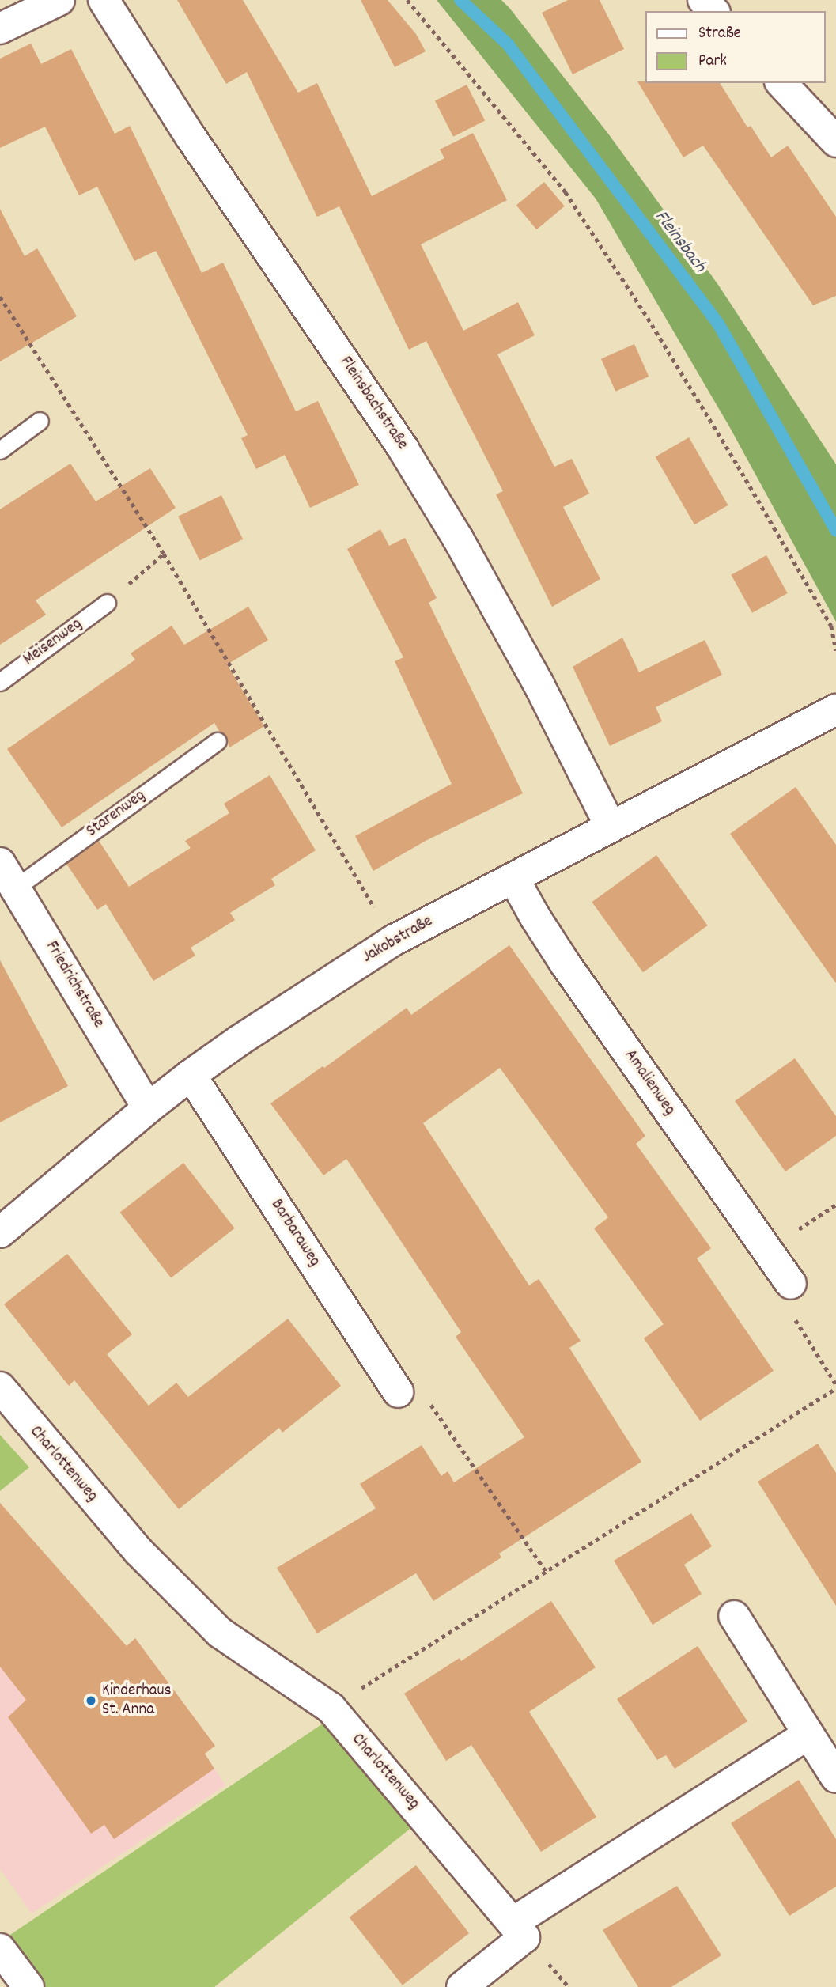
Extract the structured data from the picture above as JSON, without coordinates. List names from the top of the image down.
{
  "streets": {
    "street": [
      "Fleinsbachstraße",
      "Jakobstraße",
      "Friedrichstraße",
      "Amalienweg",
      "Barbaraweg",
      "Charlottenweg"
    ],
    "lane": ["Meisenweg", "Starenweg"]
  },
  "crossings": [
    ["Fleinsbachstraße", "Jakobstraße"],
    ["Starenweg", "Friedrichstraße"],
    ["Jakobstraße", "Friedrichstraße"],
    ["Jakobstraße", "Amalienweg"],
    ["Jakobstraße", "Barbaraweg"]
  ],
  "water": ["Fleinsbach"],
  "places": ["Kinderhaus St. Anna"],
  "legend": ["Straße", "Park"]
}
